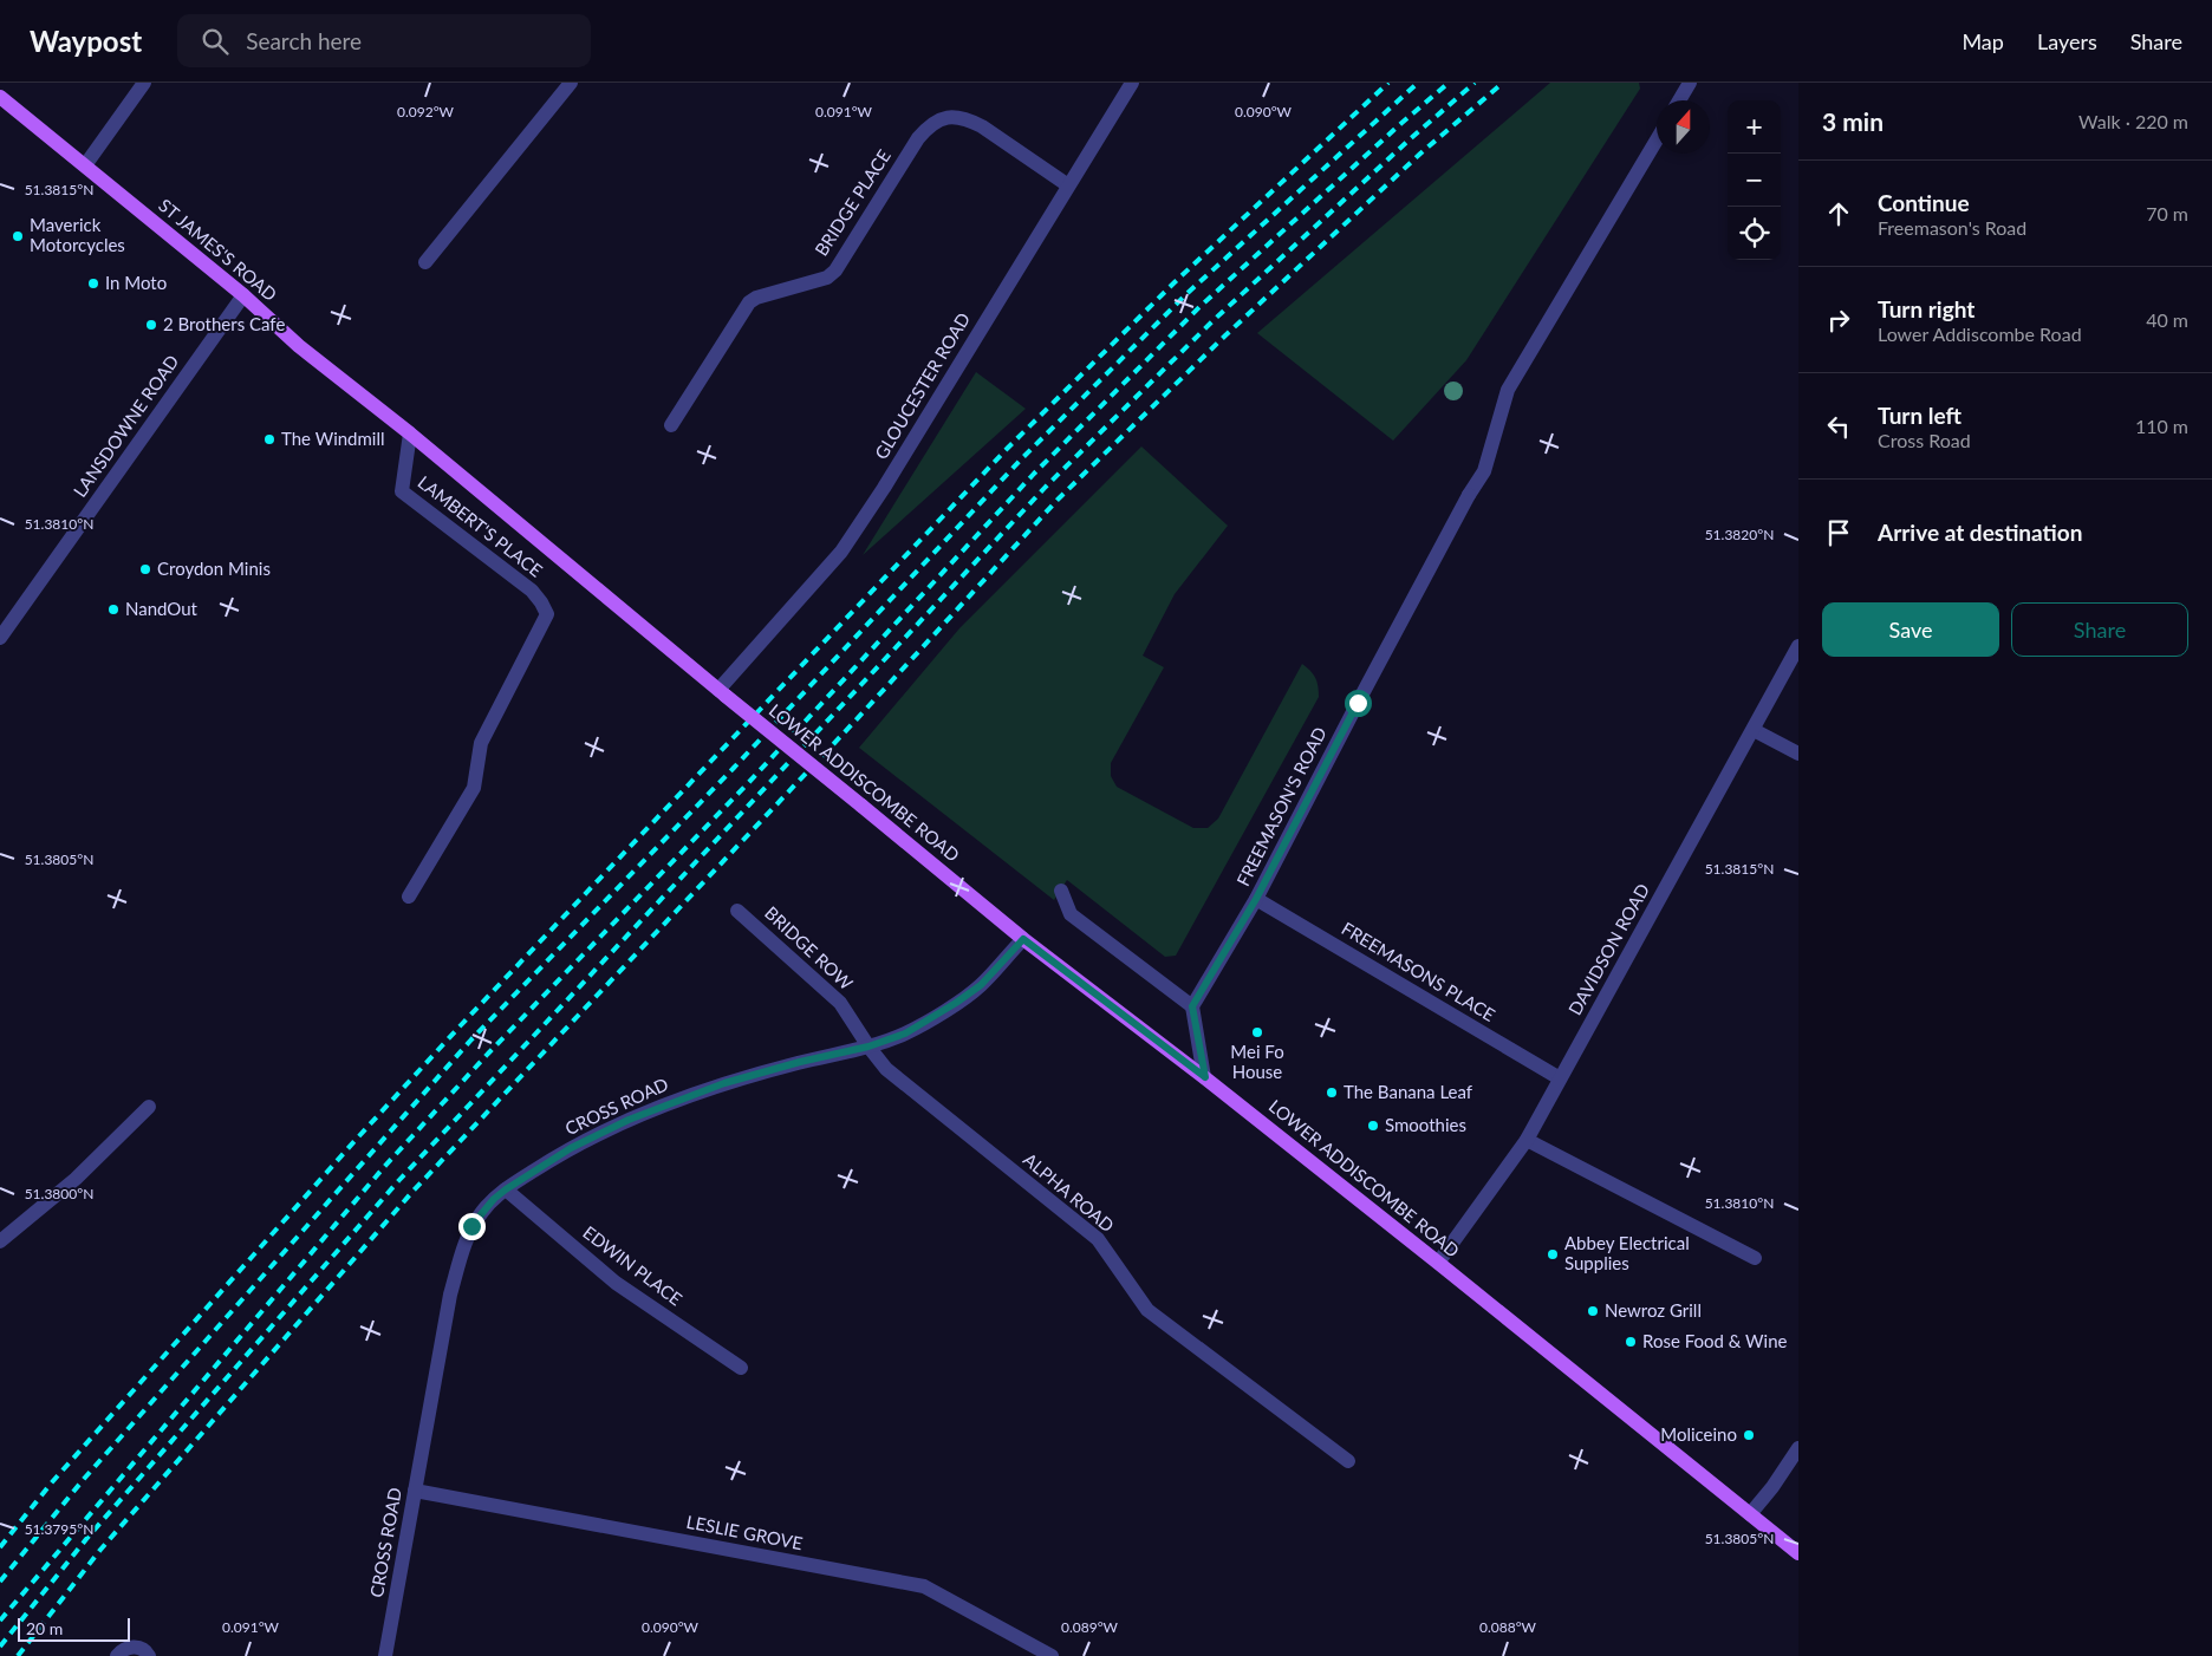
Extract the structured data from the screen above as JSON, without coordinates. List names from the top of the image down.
{
  "streets": {
    "main road": ["ST JAMES'S ROAD", "LOWER ADDISCOMBE ROAD"],
    "street": [
      "BRIDGE PLACE",
      "GLOUCESTER ROAD",
      "LANSDOWNE ROAD",
      "LAMBERT'S PLACE",
      "FREEMASON'S ROAD",
      "BRIDGE ROW",
      "DAVIDSON ROAD",
      "FREEMASONS PLACE",
      "CROSS ROAD",
      "ALPHA ROAD",
      "EDWIN PLACE",
      "LESLIE GROVE"
    ]
  },
  "crossings": [
    ["BRIDGE PLACE", "GLOUCESTER ROAD"],
    ["ST JAMES'S ROAD", "LANSDOWNE ROAD"],
    ["ST JAMES'S ROAD", "LAMBERT'S PLACE"],
    ["ST JAMES'S ROAD", "LOWER ADDISCOMBE ROAD"],
    ["GLOUCESTER ROAD", "LOWER ADDISCOMBE ROAD"],
    ["LAMBERT'S PLACE", "LOWER ADDISCOMBE ROAD"],
    ["LOWER ADDISCOMBE ROAD", "DAVIDSON ROAD"],
    ["LOWER ADDISCOMBE ROAD", "CROSS ROAD"],
    ["FREEMASON'S ROAD", "FREEMASONS PLACE"],
    ["BRIDGE ROW", "CROSS ROAD"],
    ["BRIDGE ROW", "ALPHA ROAD"],
    ["DAVIDSON ROAD", "FREEMASONS PLACE"],
    ["CROSS ROAD", "ALPHA ROAD"],
    ["CROSS ROAD", "EDWIN PLACE"],
    ["CROSS ROAD", "LESLIE GROVE"]
  ],
  "places": [
    "Maverick Motorcycles",
    "In Moto",
    "2 Brothers Cafe",
    "The Windmill",
    "Croydon Minis",
    "NandOut",
    "Mei Fo House",
    "The Banana Leaf",
    "Smoothies",
    "Abbey Electrical Supplies",
    "Newroz Grill",
    "Rose Food & Wine",
    "Moliceino"
  ],
  "scale_bar": "20 m",
  "north": "top",
  "page": {
    "header": "Waypost",
    "search": "Search here",
    "nav": ["Map", "Layers", "Share"],
    "heading": ["3 min", "Walk · 220 m"],
    "map_buttons": ["+", "−"],
    "list": [
      ["Continue", "Freemason's Road", "70 m"],
      ["Turn right", "Lower Addiscombe Road", "40 m"],
      ["Turn left", "Cross Road", "110 m"],
      "Arrive at destination"
    ],
    "buttons": ["Save", "Share"],
    "scale": "20 m"
  },
  "coordinates": [
    "0.092°W",
    "0.091°W",
    "0.090°W",
    "51.3815°N",
    "51.3810°N",
    "51.3820°N",
    "51.3805°N",
    "51.3800°N",
    "51.3795°N",
    "0.089°W",
    "0.088°W"
  ]
}
